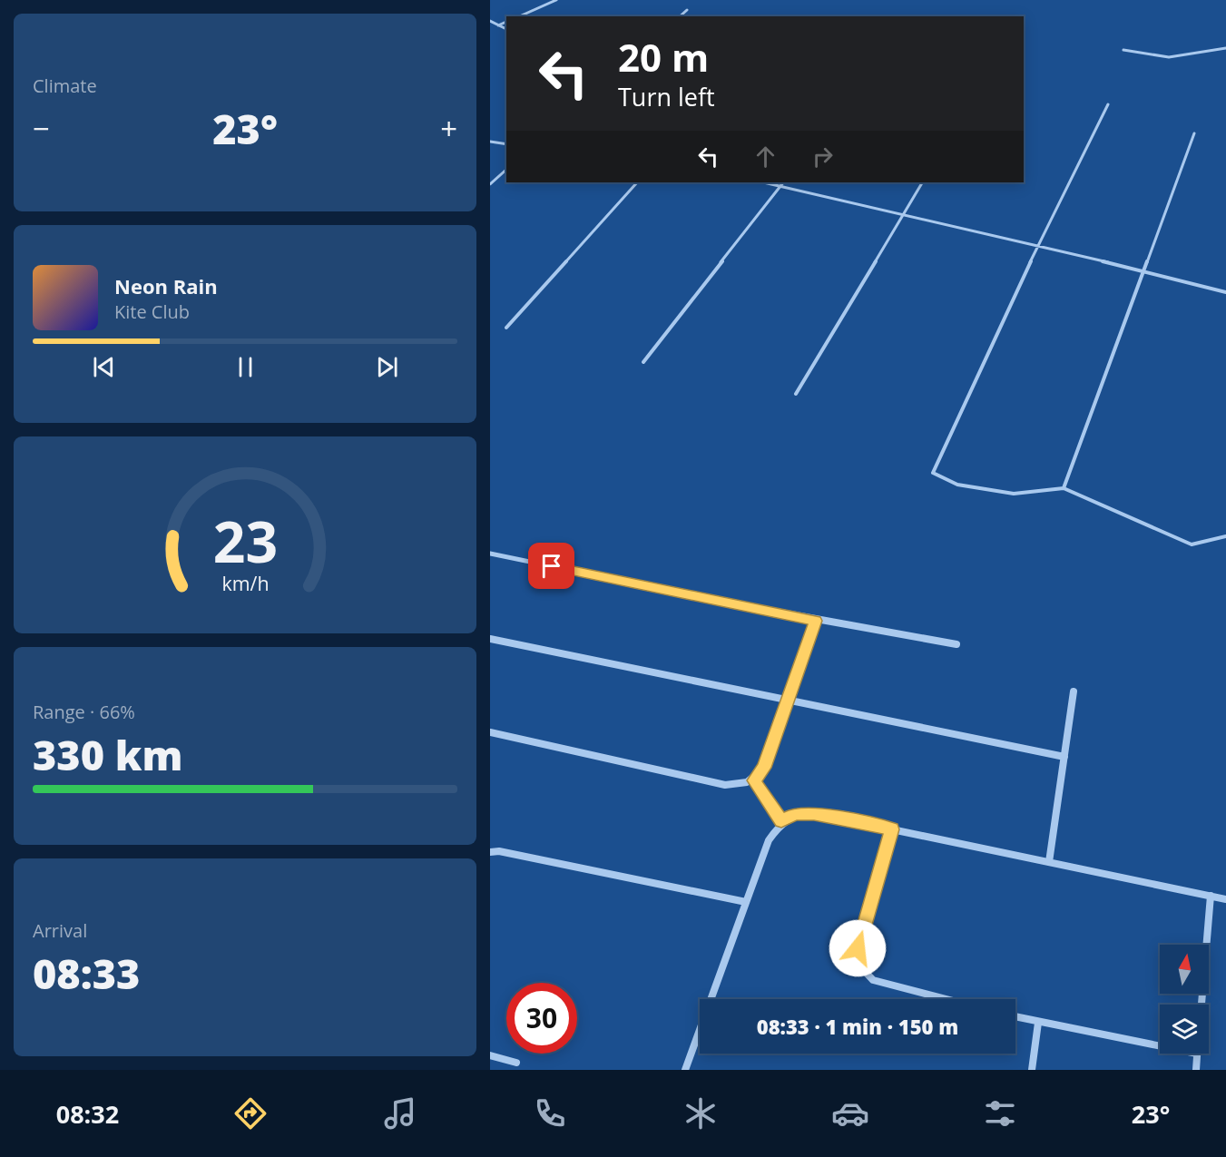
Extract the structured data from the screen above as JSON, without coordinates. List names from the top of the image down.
{
  "north": "top",
  "page": {
    "tile": [
      "Climate",
      ["Range · 66%", "330 km"],
      ["Arrival", "08:33"]
    ],
    "turn": ["20 m", "Turn left"],
    "heat": ["−", "23°", "+"],
    "song": ["Neon Rain", "Kite Club"],
    "limit": "30",
    "trip": "08:33 · 1 min · 150 m",
    "tabs": ["08:32", "23°"],
    "gauge": ["23", "km/h"]
  }
}
